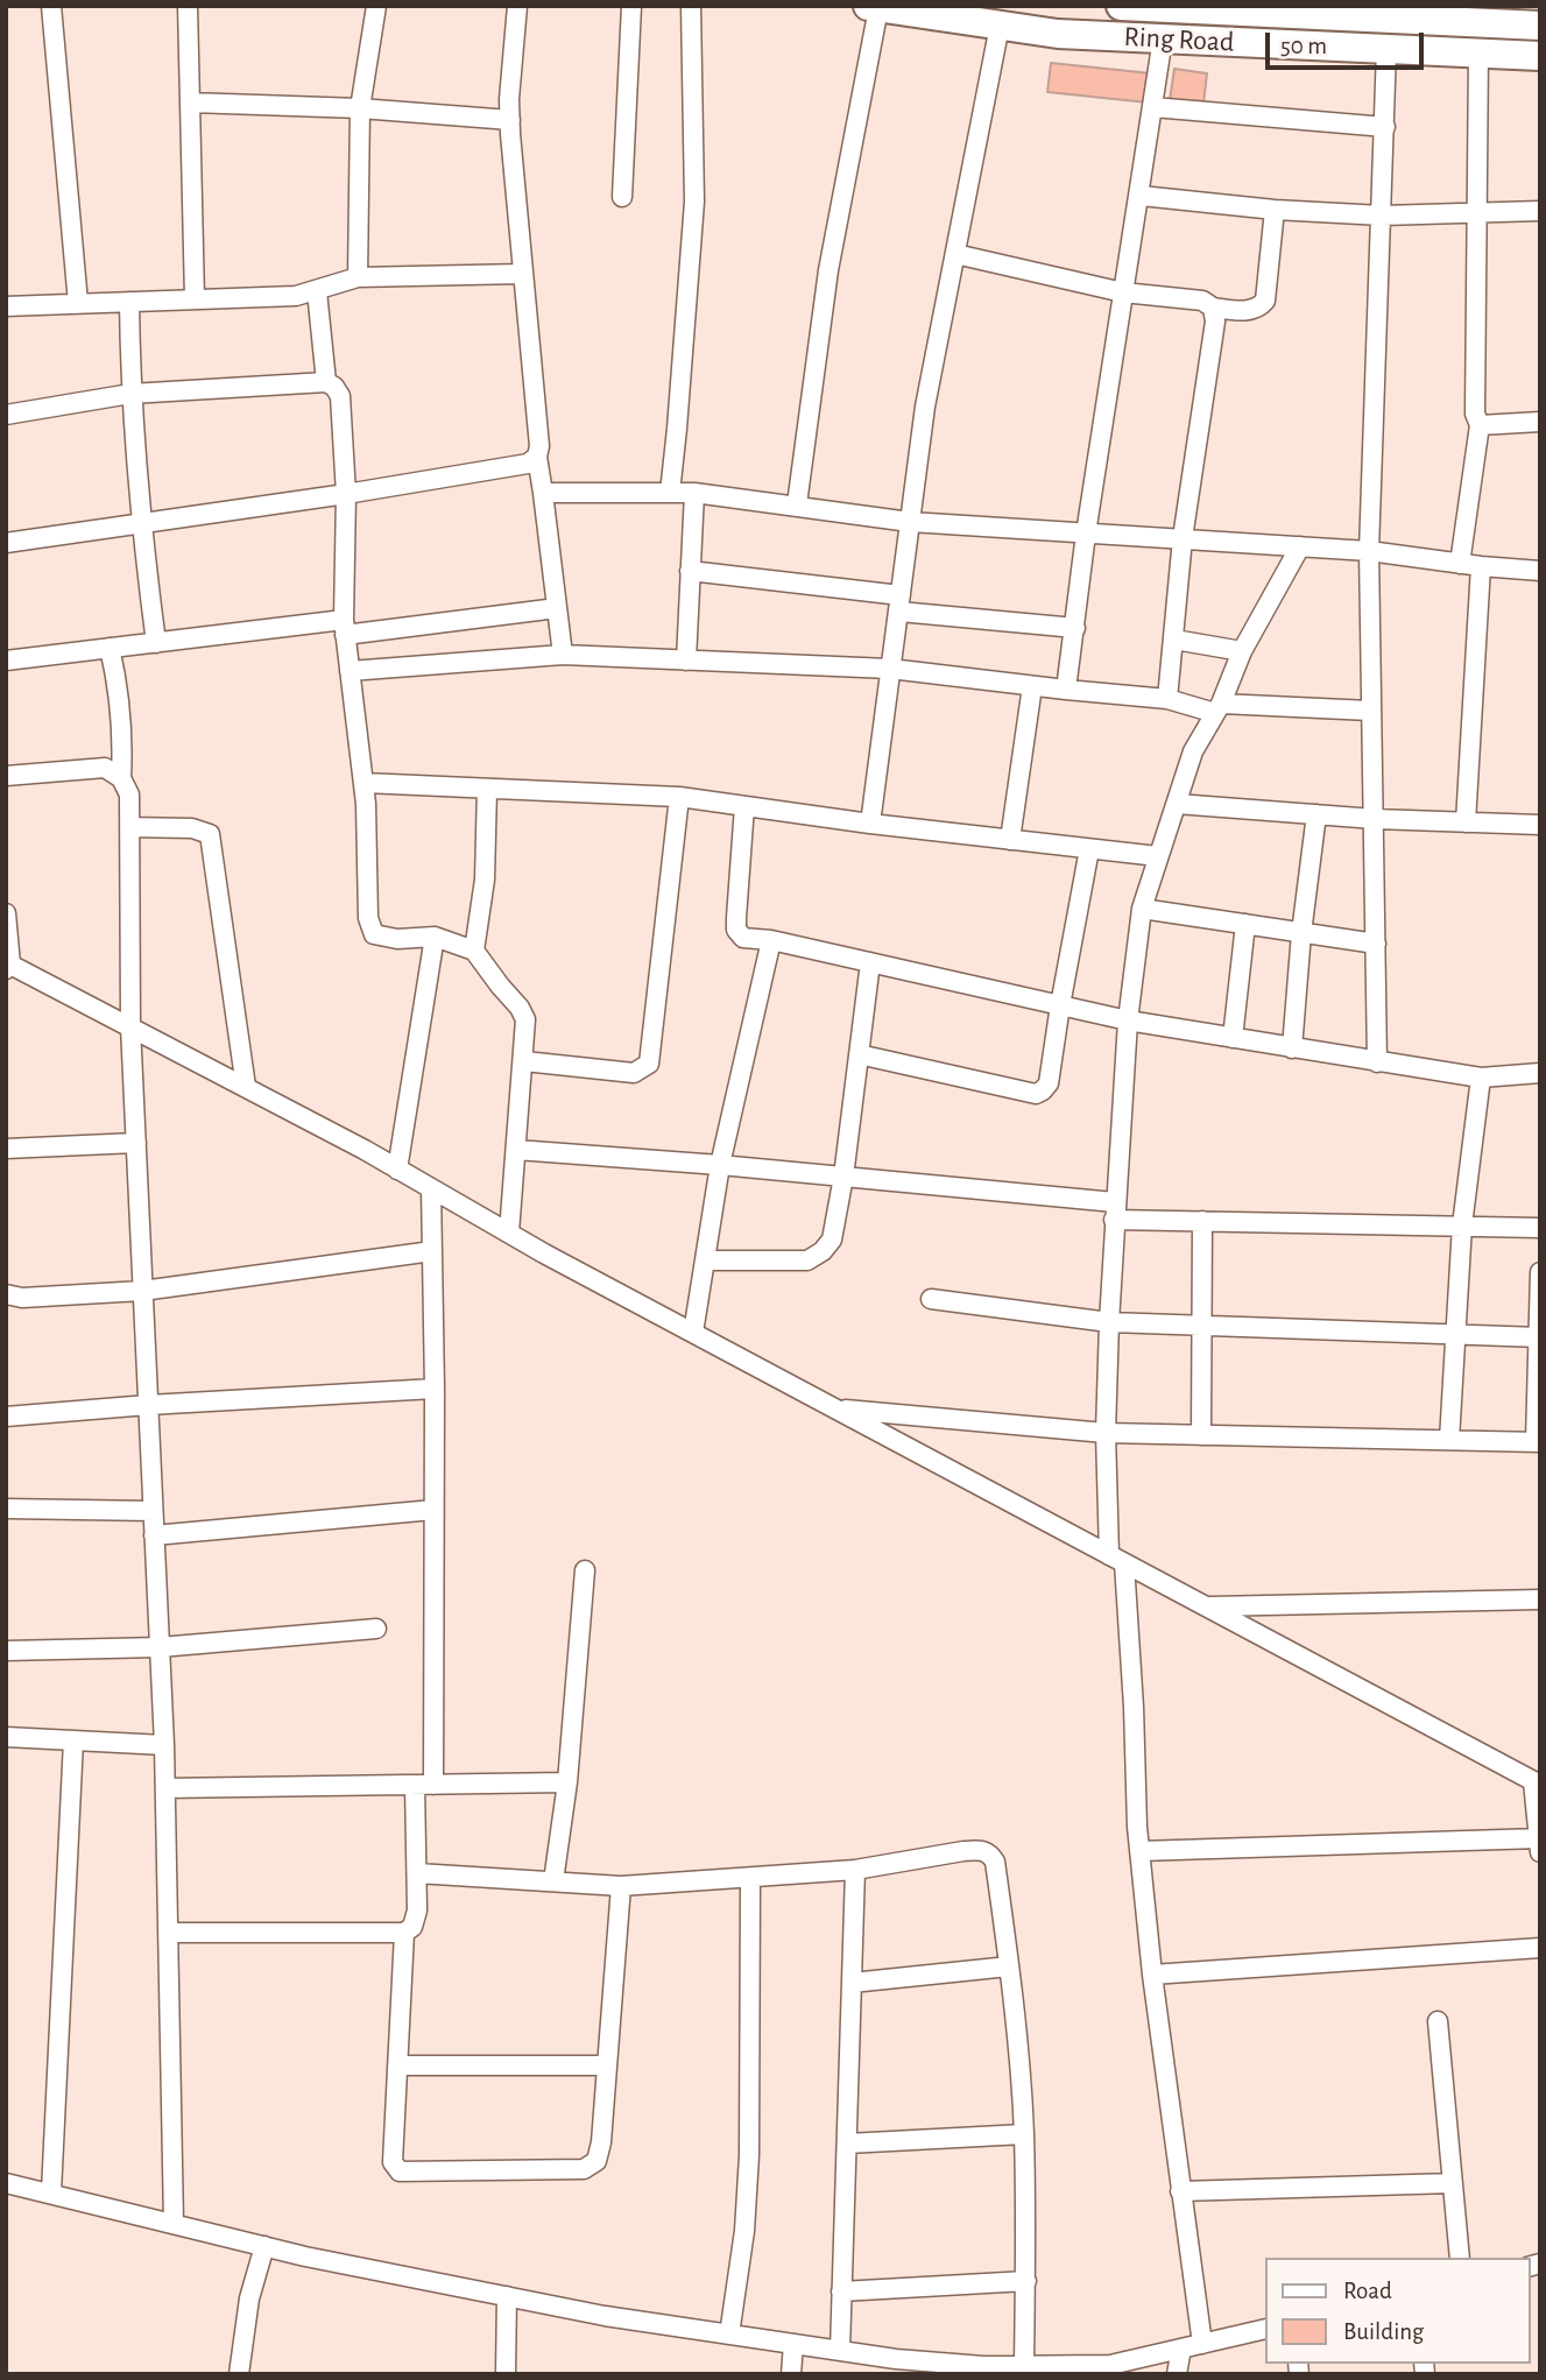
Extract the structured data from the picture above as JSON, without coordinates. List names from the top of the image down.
{
  "streets": {
    "main road": ["Ring Road"]
  },
  "legend": ["Road", "Building"],
  "scale_bar": "50 m"
}
